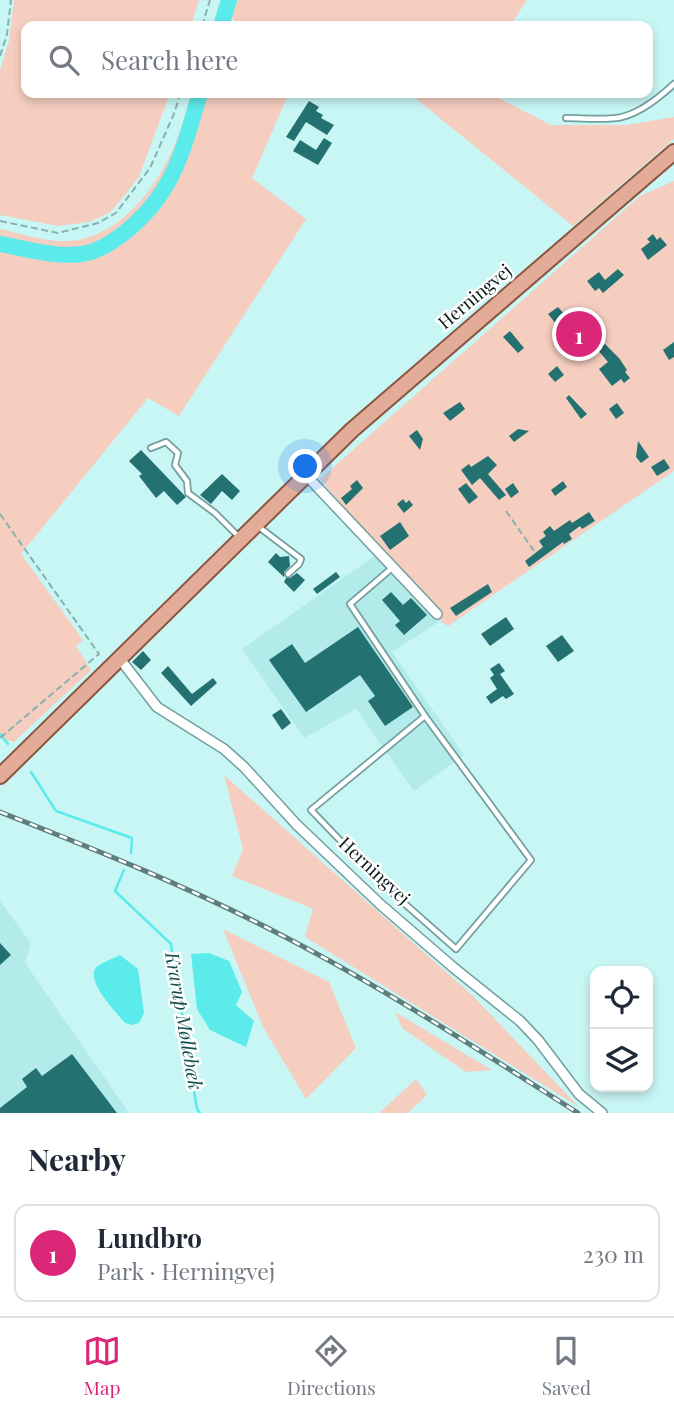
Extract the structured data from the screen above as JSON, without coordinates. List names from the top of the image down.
{
  "streets": {
    "main road": ["Herningvej"]
  },
  "water": ["Krarup Møllebæk"],
  "page": {
    "search": "Search here",
    "pins": "1",
    "heading": "Nearby",
    "list": [
      {
        "mark": "1",
        "name": "Lundbro",
        "note": "Park · Herningvej",
        "value": "230 m"
      }
    ],
    "nav": ["Map", "Directions", "Saved"]
  }
}
